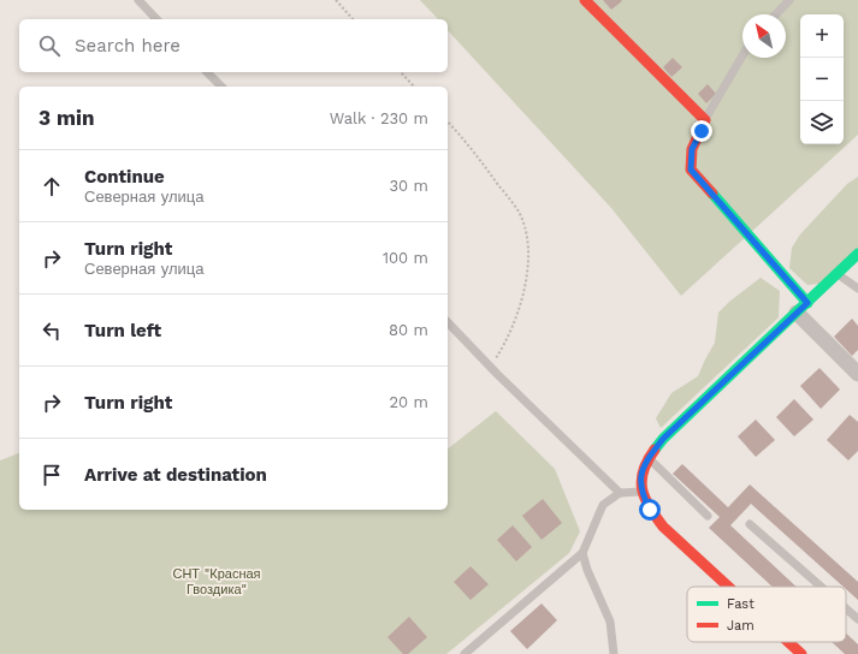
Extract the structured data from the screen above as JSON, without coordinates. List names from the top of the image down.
{
  "parks": ["СНТ \"Красная Гвоздика\""],
  "legend": ["Fast", "Jam"],
  "north": "top left",
  "page": {
    "map_buttons": ["+", "−"],
    "search": "Search here",
    "heading": ["3 min", "Walk · 230 m"],
    "list": [
      ["Continue", "Северная улица", "30 m"],
      ["Turn right", "Северная улица", "100 m"],
      ["Turn left", "80 m"],
      ["Turn right", "20 m"],
      "Arrive at destination"
    ]
  }
}
